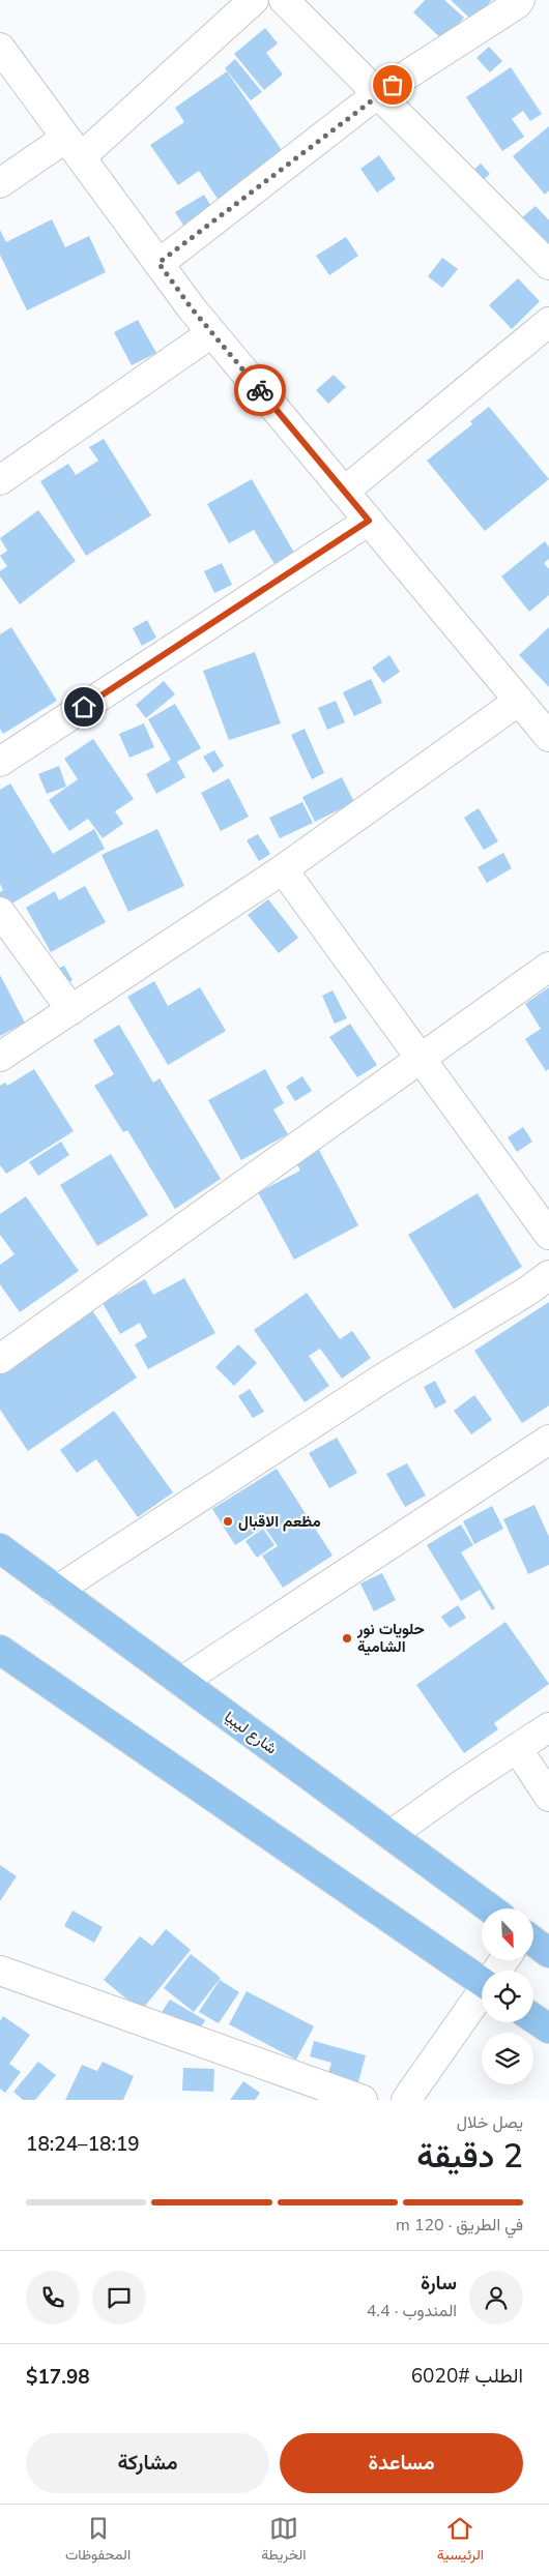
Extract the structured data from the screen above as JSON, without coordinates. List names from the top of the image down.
{
  "streets": {
    "main road": ["شارع ليبيا"]
  },
  "places": ["مظعم الاقبال", "حلويات نور الشامية"],
  "north": "bottom right",
  "page": {
    "heading": ["2 دقيقة", "يصل خلال", "18:19–18:24"],
    "panel": [
      "سارة",
      "المندوب · 4.4",
      "الطلب #6020",
      "$17.98"
    ],
    "bar": "في الطريق · 120 m",
    "buttons": ["مساعدة", "مشاركة"],
    "tabs": ["الرئيسية", "الخريطة", "المحفوظات"]
  }
}
